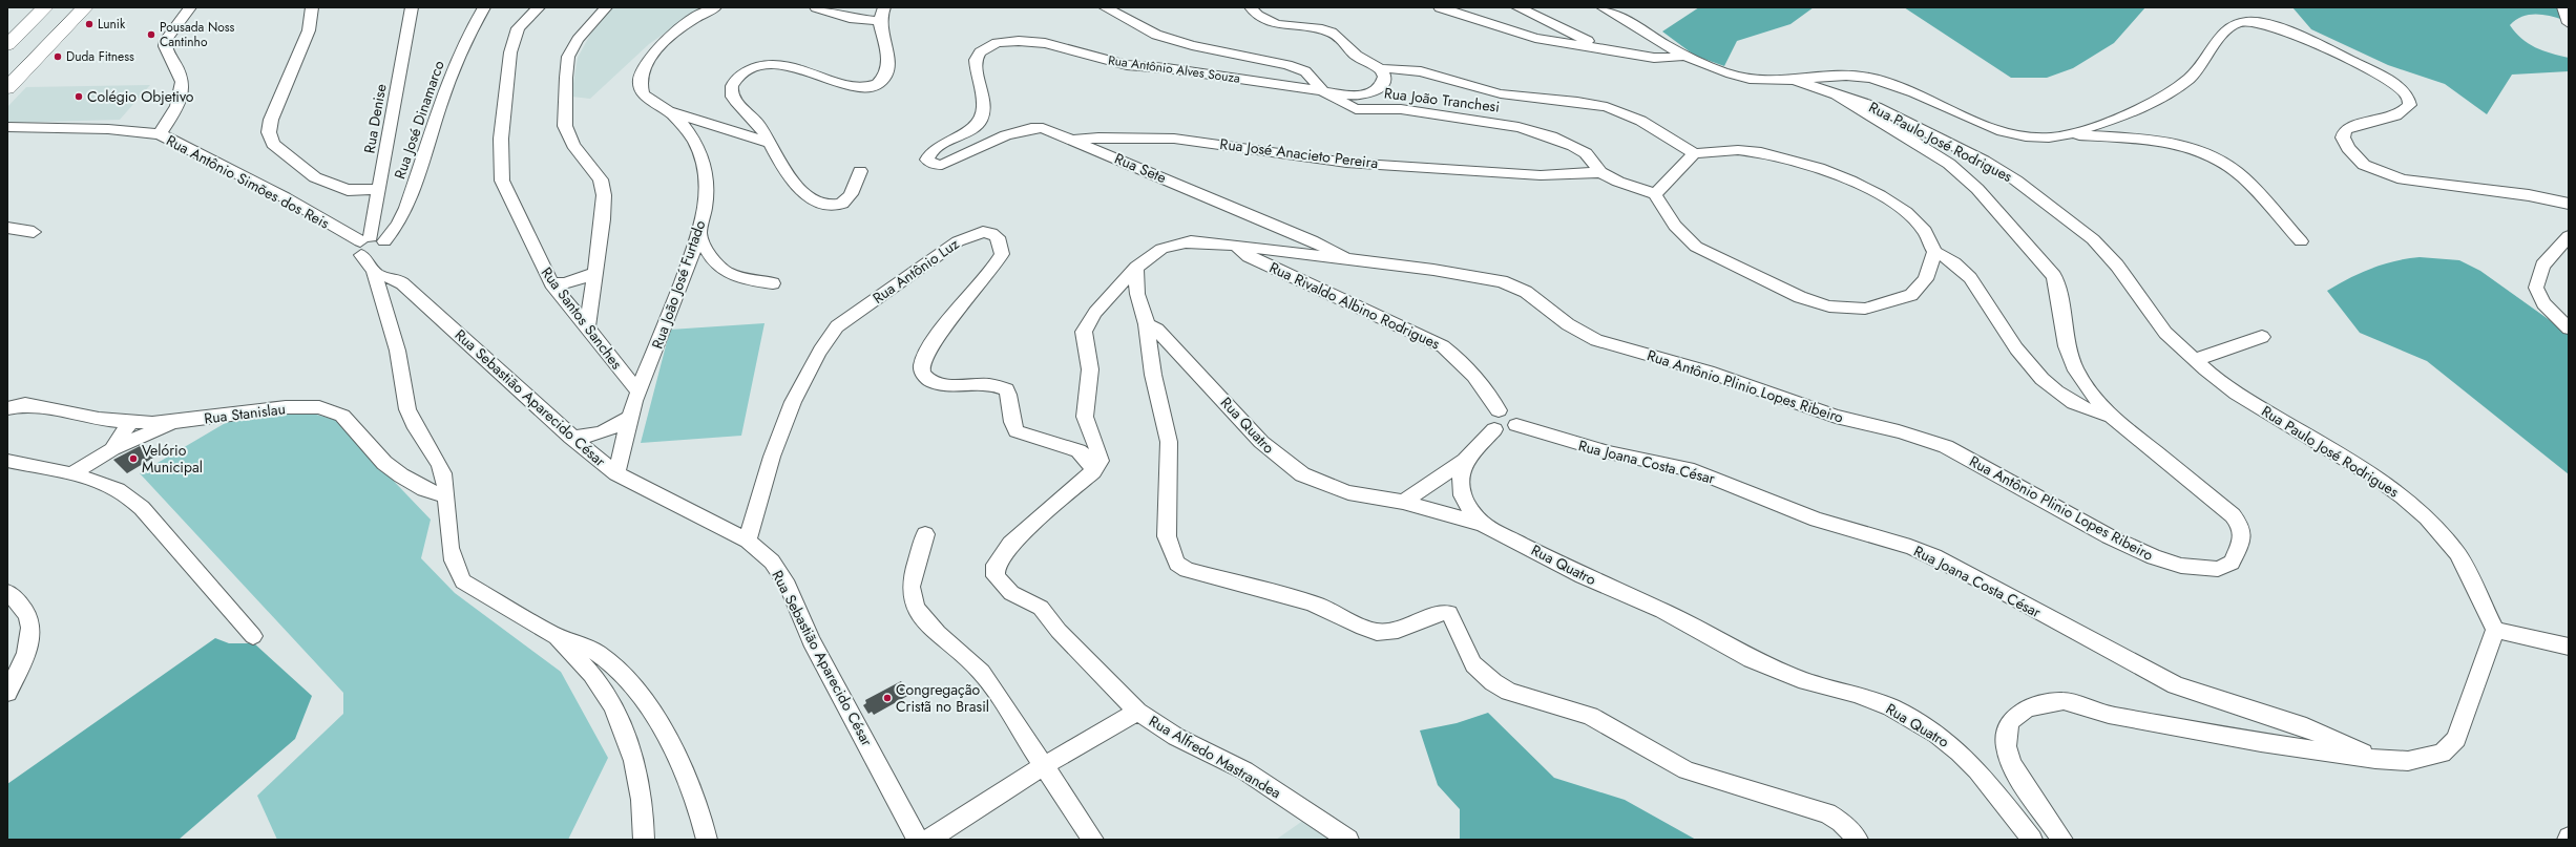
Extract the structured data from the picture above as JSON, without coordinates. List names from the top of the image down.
{
  "streets": {
    "street": [
      "Rua Antônio Alves Souza",
      "Rua João Tranchesi",
      "Rua Denise",
      "Rua José Dinamarco",
      "Rua Paulo José Rodrigues",
      "Rua José Anacieto Pereira",
      "Rua Sete",
      "Rua Antônio Simões dos Reis",
      "Rua Antônio Luz",
      "Rua João José Furtado",
      "Rua Rivaldo Albino Rodrigues",
      "Rua Santos Sanches",
      "Rua Antônio Plinio Lopes Ribeiro",
      "Rua Sebastião Aparecido César",
      "Rua Stanislau",
      "Rua Quatro",
      "Rua Joana Costa César",
      "Rua Alfredo Mastrandea"
    ]
  },
  "crossings": [
    ["Rua Antônio Alves Souza", "Rua João Tranchesi"],
    ["Rua Antônio Alves Souza", "Rua Sete"],
    ["Rua João Tranchesi", "Rua José Anacieto Pereira"],
    ["Rua Denise", "Rua José Dinamarco"],
    ["Rua Denise", "Rua Antônio Simões dos Reis"],
    ["Rua José Dinamarco", "Rua Antônio Simões dos Reis"],
    ["Rua Paulo José Rodrigues", "Rua Antônio Plinio Lopes Ribeiro"],
    ["Rua José Anacieto Pereira", "Rua Sete"],
    ["Rua Sete", "Rua Antônio Plinio Lopes Ribeiro"],
    ["Rua Antônio Luz", "Rua Sebastião Aparecido César"],
    ["Rua Antônio Luz", "Rua Alfredo Mastrandea"],
    ["Rua João José Furtado", "Rua Santos Sanches"],
    ["Rua João José Furtado", "Rua Sebastião Aparecido César"],
    ["Rua Rivaldo Albino Rodrigues", "Rua Joana Costa César"]
  ],
  "places": [
    "Lunik",
    "Pousada Noss Cantinho",
    "Duda Fitness",
    "Colégio Objetivo",
    "Velório Municipal",
    "Congregação Cristã no Brasil"
  ]
}
